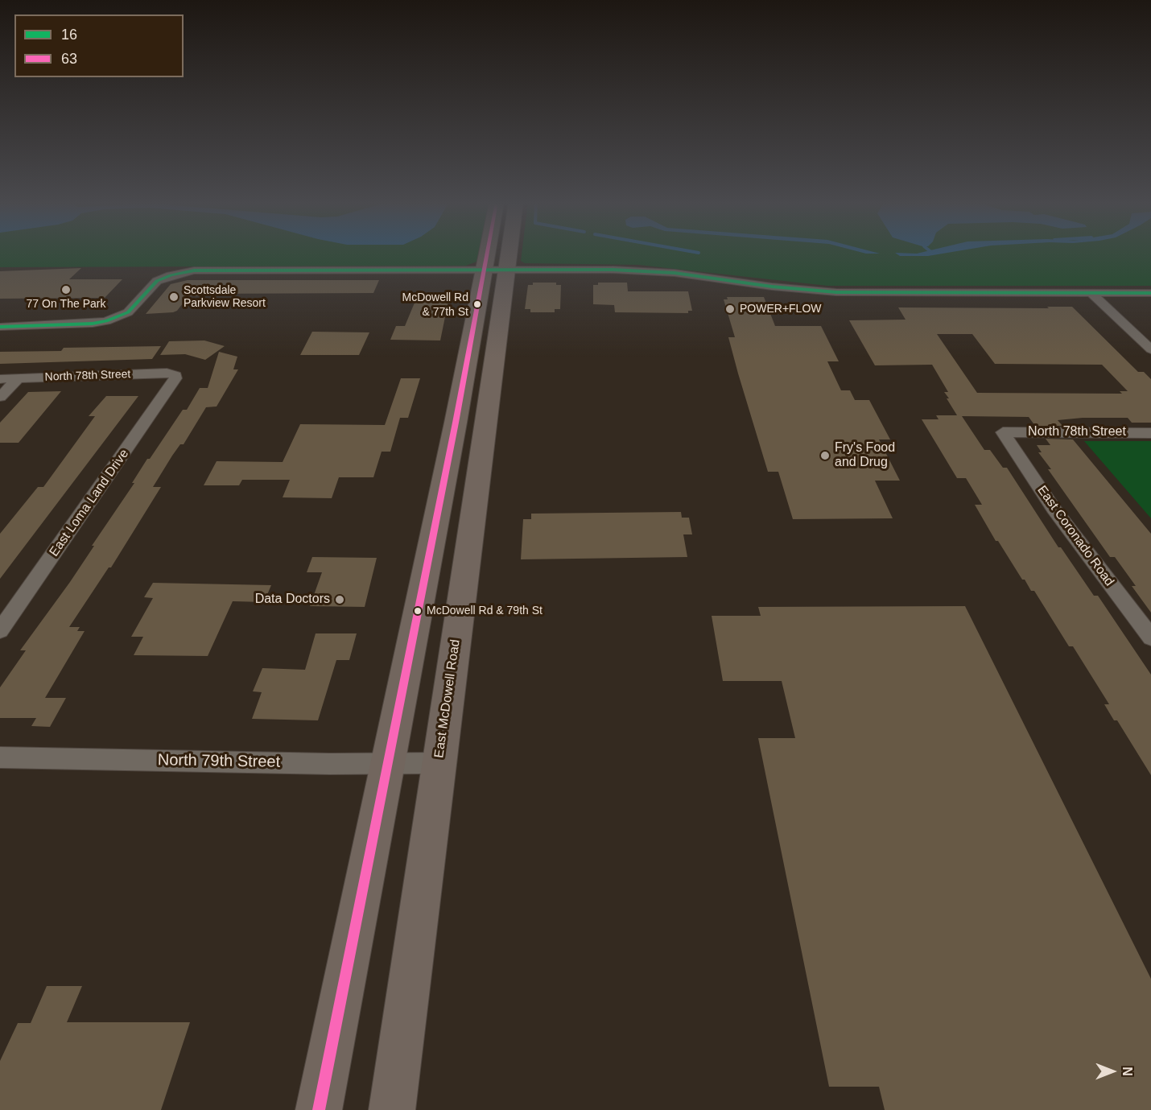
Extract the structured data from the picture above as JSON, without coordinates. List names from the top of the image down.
{
  "streets": {
    "main road": ["East McDowell Road"],
    "street": [
      "North 78th Street",
      "East Loma Land Drive",
      "East Coronado Road",
      "North 79th Street"
    ]
  },
  "crossings": [
    ["North 78th Street", "East Loma Land Drive"],
    ["North 78th Street", "East Coronado Road"],
    ["East McDowell Road", "North 79th Street"]
  ],
  "places": [
    "77 On The Park",
    "Scottsdale Parkview Resort",
    "McDowell Rd & 77th St",
    "POWER+FLOW",
    "Fry's Food and Drug",
    "Data Doctors",
    "McDowell Rd & 79th St"
  ],
  "lines": ["transit line 63", "transit line 16"],
  "legend": ["16", "63"],
  "north": "right"
}
